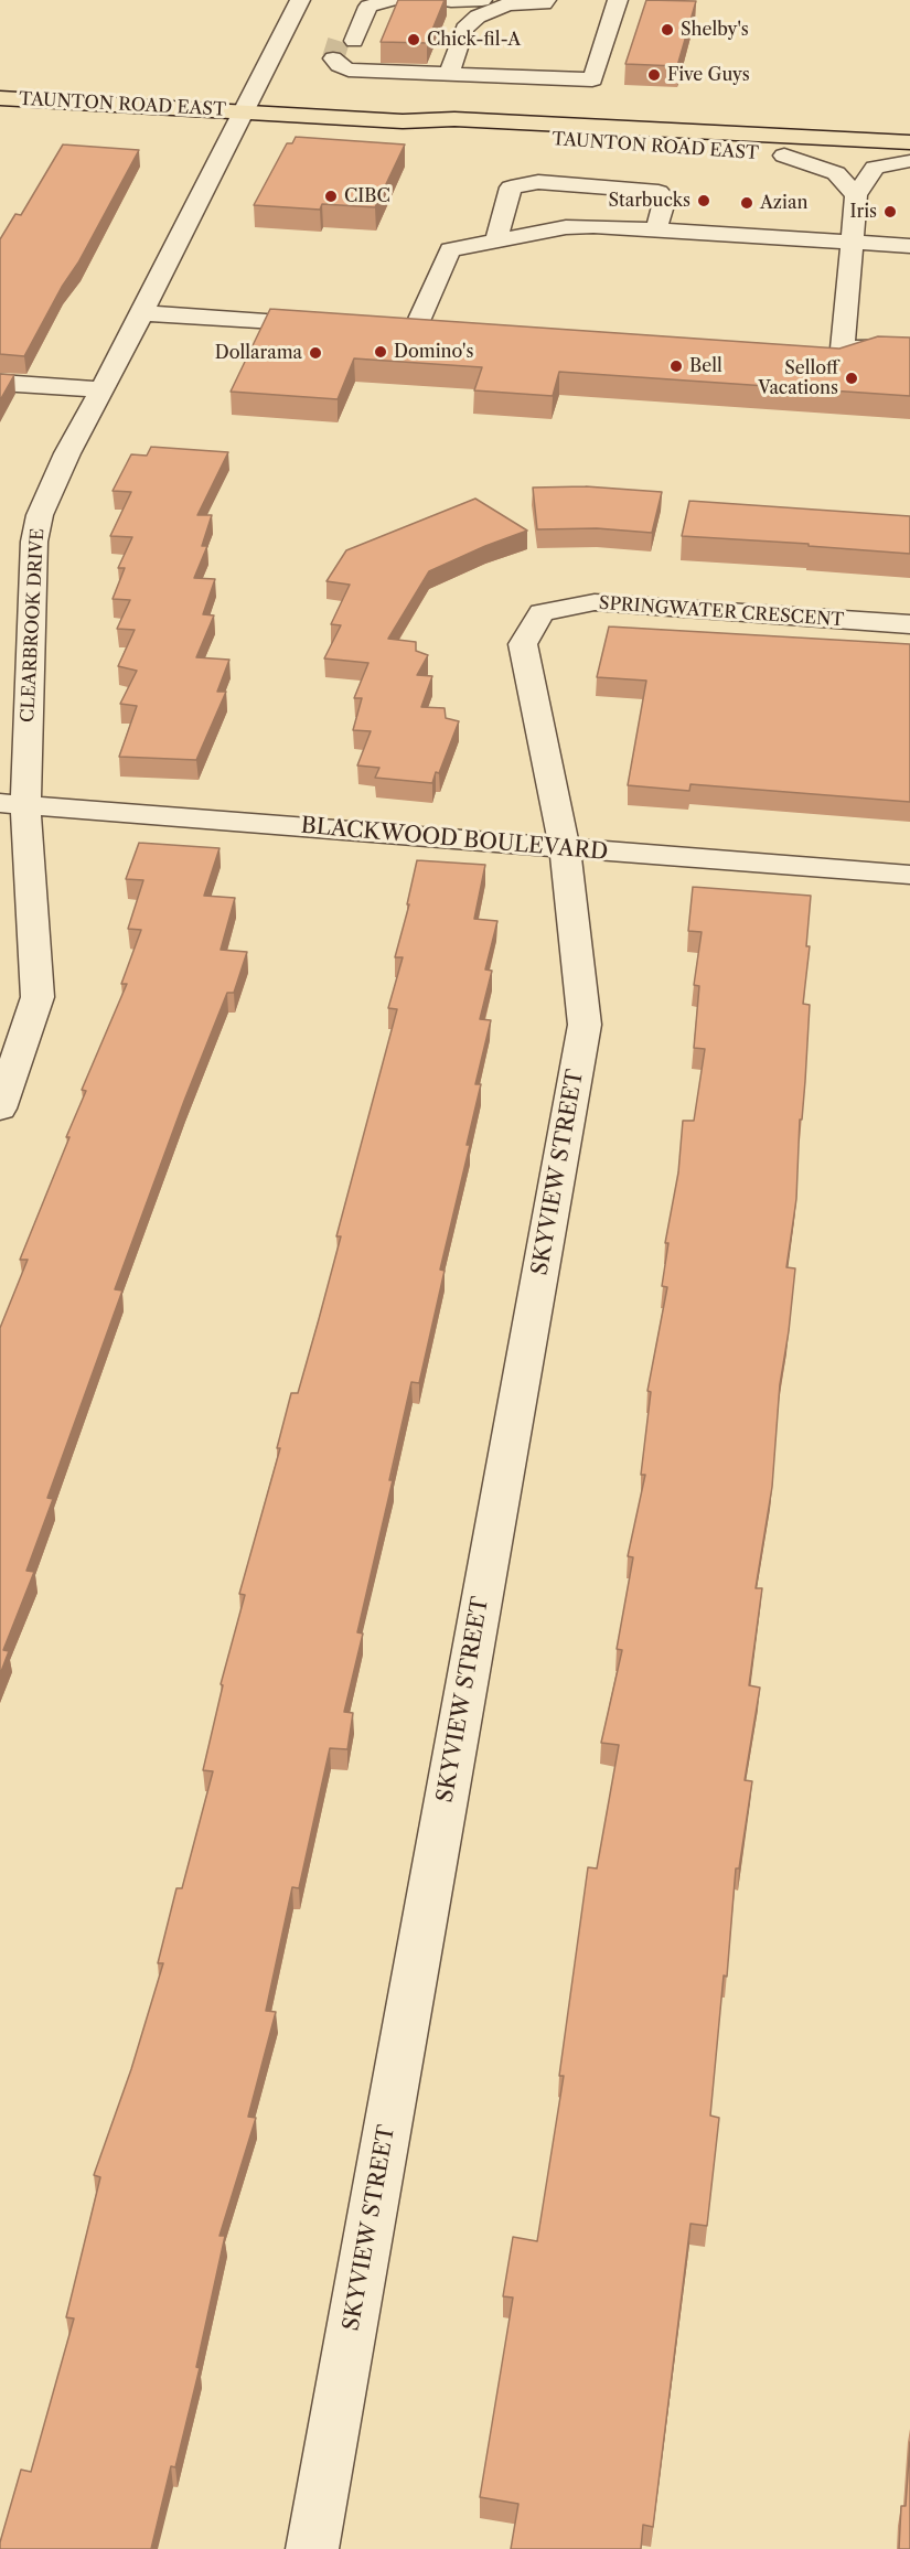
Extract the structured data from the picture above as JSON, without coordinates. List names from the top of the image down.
{
  "streets": {
    "main road": ["TAUNTON ROAD EAST"],
    "street": [
      "SPRINGWATER CRESCENT",
      "CLEARBROOK DRIVE",
      "BLACKWOOD BOULEVARD",
      "SKYVIEW STREET"
    ]
  },
  "crossings": [
    ["TAUNTON ROAD EAST", "CLEARBROOK DRIVE"],
    ["SPRINGWATER CRESCENT", "BLACKWOOD BOULEVARD"],
    ["SPRINGWATER CRESCENT", "SKYVIEW STREET"],
    ["CLEARBROOK DRIVE", "BLACKWOOD BOULEVARD"],
    ["BLACKWOOD BOULEVARD", "SKYVIEW STREET"]
  ],
  "places": [
    "Shelby's",
    "Chick-fil-A",
    "Five Guys",
    "CIBC",
    "Starbucks",
    "Azian",
    "Iris",
    "Domino's",
    "Dollarama",
    "Bell",
    "Selloff Vacations"
  ]
}
